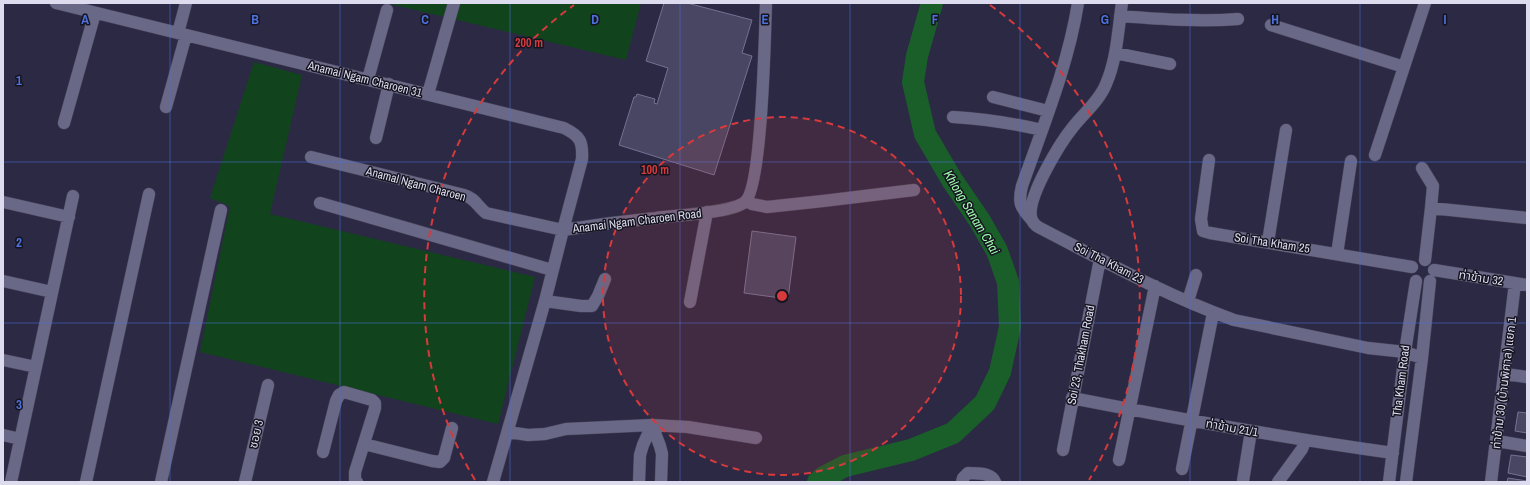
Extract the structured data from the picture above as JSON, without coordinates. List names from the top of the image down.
{
  "streets": {
    "street": [
      "Anamai Ngam Charoen 31",
      "Anamal Ngam Charoen",
      "Anamai Ngam Charoen Road",
      "Soi Tha Kham 25",
      "Soi Tha Kham 23",
      "ท่าข้าม 32",
      "Soi 23, Thakham Road",
      "Tha Kham Road",
      "ท่าข้าม 30 (บ้านพิศาล) แยก 1",
      "ท่าข้าม 21/1",
      "ซอย 3"
    ]
  },
  "crossings": [
    ["Anamai Ngam Charoen 31", "Anamal Ngam Charoen"],
    ["Anamai Ngam Charoen 31", "Anamai Ngam Charoen Road"],
    ["Anamal Ngam Charoen", "Anamai Ngam Charoen Road"],
    ["Soi Tha Kham 25", "ท่าข้าม 32"],
    ["Soi Tha Kham 25", "Tha Kham Road"],
    ["Soi Tha Kham 23", "Soi 23, Thakham Road"],
    ["Soi Tha Kham 23", "Tha Kham Road"],
    ["ท่าข้าม 32", "Tha Kham Road"],
    ["ท่าข้าม 32", "ท่าข้าม 30 (บ้านพิศาล) แยก 1"],
    ["Soi 23, Thakham Road", "ท่าข้าม 21/1"],
    ["Tha Kham Road", "ท่าข้าม 21/1"]
  ],
  "water": ["Khlong Sanam Chai"],
  "grid": {
    "columns": [
      "A",
      "B",
      "C",
      "D",
      "E",
      "F",
      "G",
      "H",
      "I"
    ],
    "rows": ["1", "2", "3"]
  },
  "rings": ["200 m", "100 m"]
}
